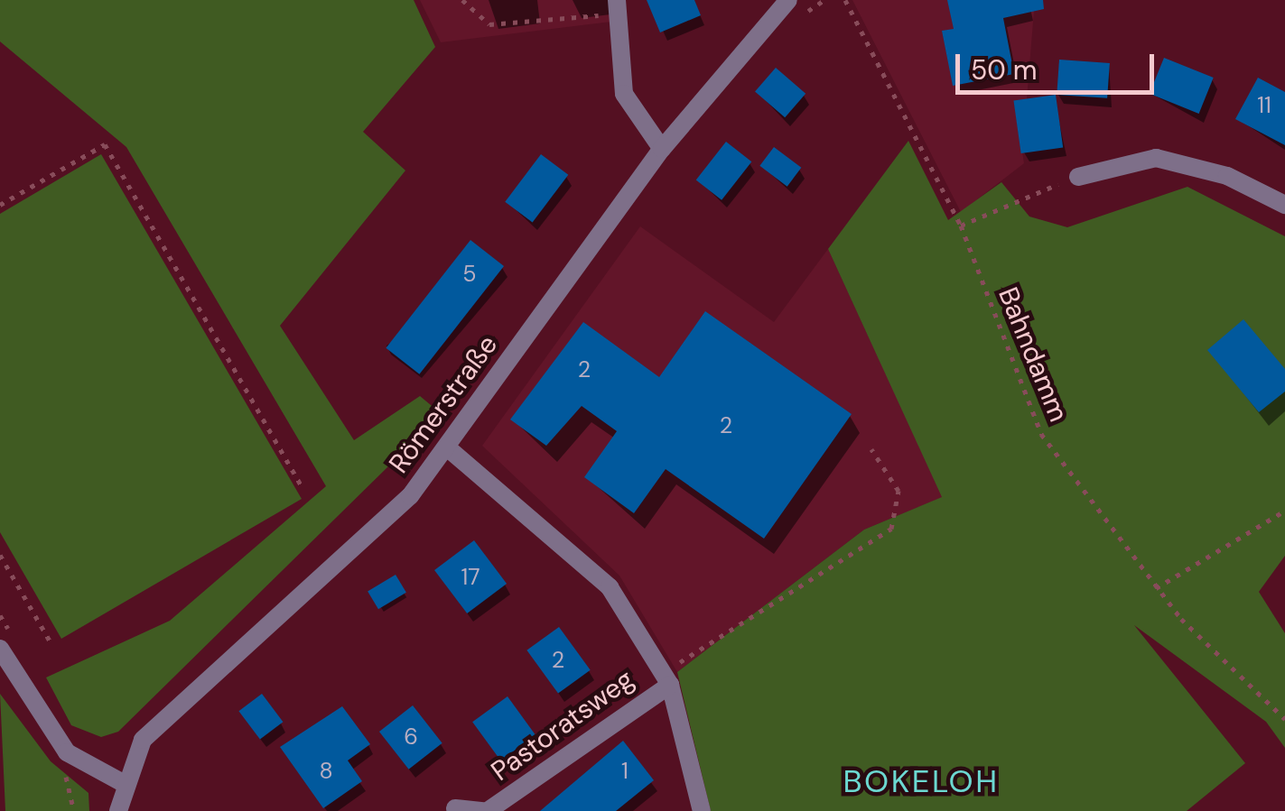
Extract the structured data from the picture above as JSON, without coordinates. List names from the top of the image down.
{
  "streets": {
    "street": ["Römerstraße", "Pastoratsweg"],
    "path": ["Bahndamm"]
  },
  "districts": ["BOKELOH"],
  "house_numbers": [
    "11",
    "5",
    "2",
    "2",
    "17",
    "2",
    "6",
    "8",
    "1"
  ],
  "scale_bar": "50 m"
}
